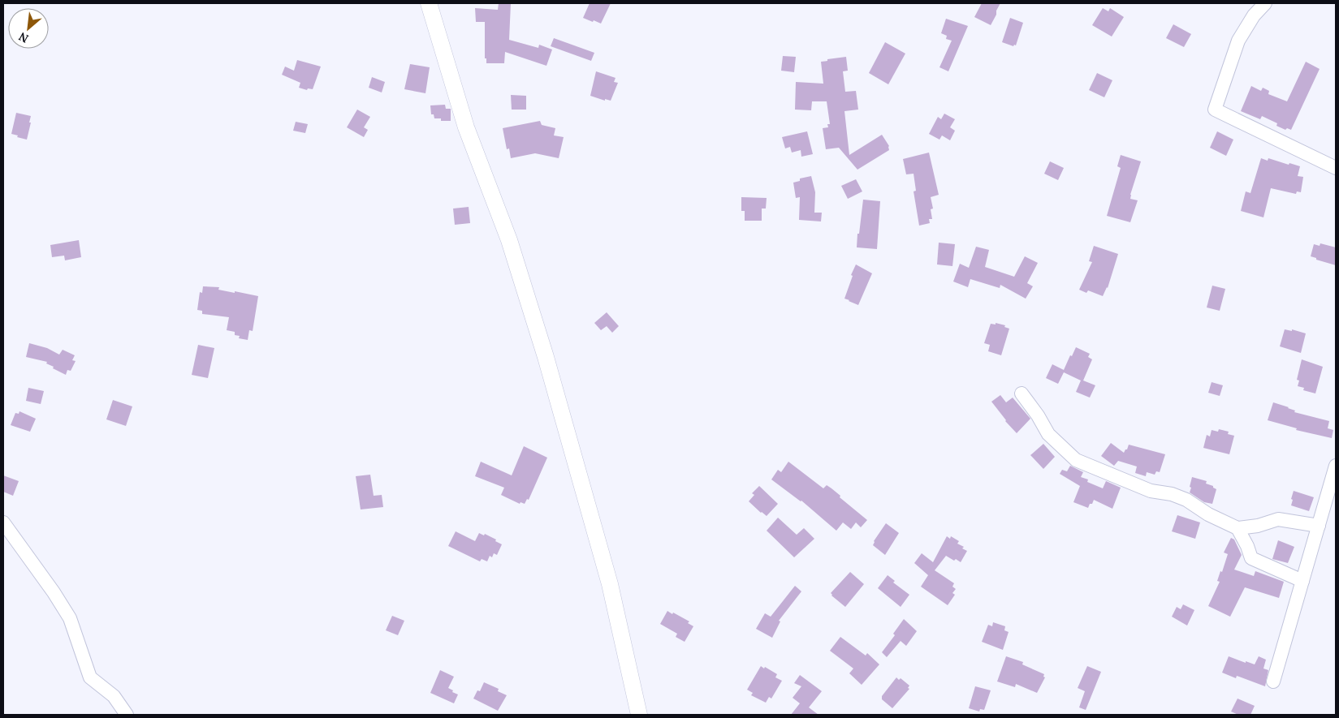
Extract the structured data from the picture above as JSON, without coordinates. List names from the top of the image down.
{
  "north": "bottom left"
}
